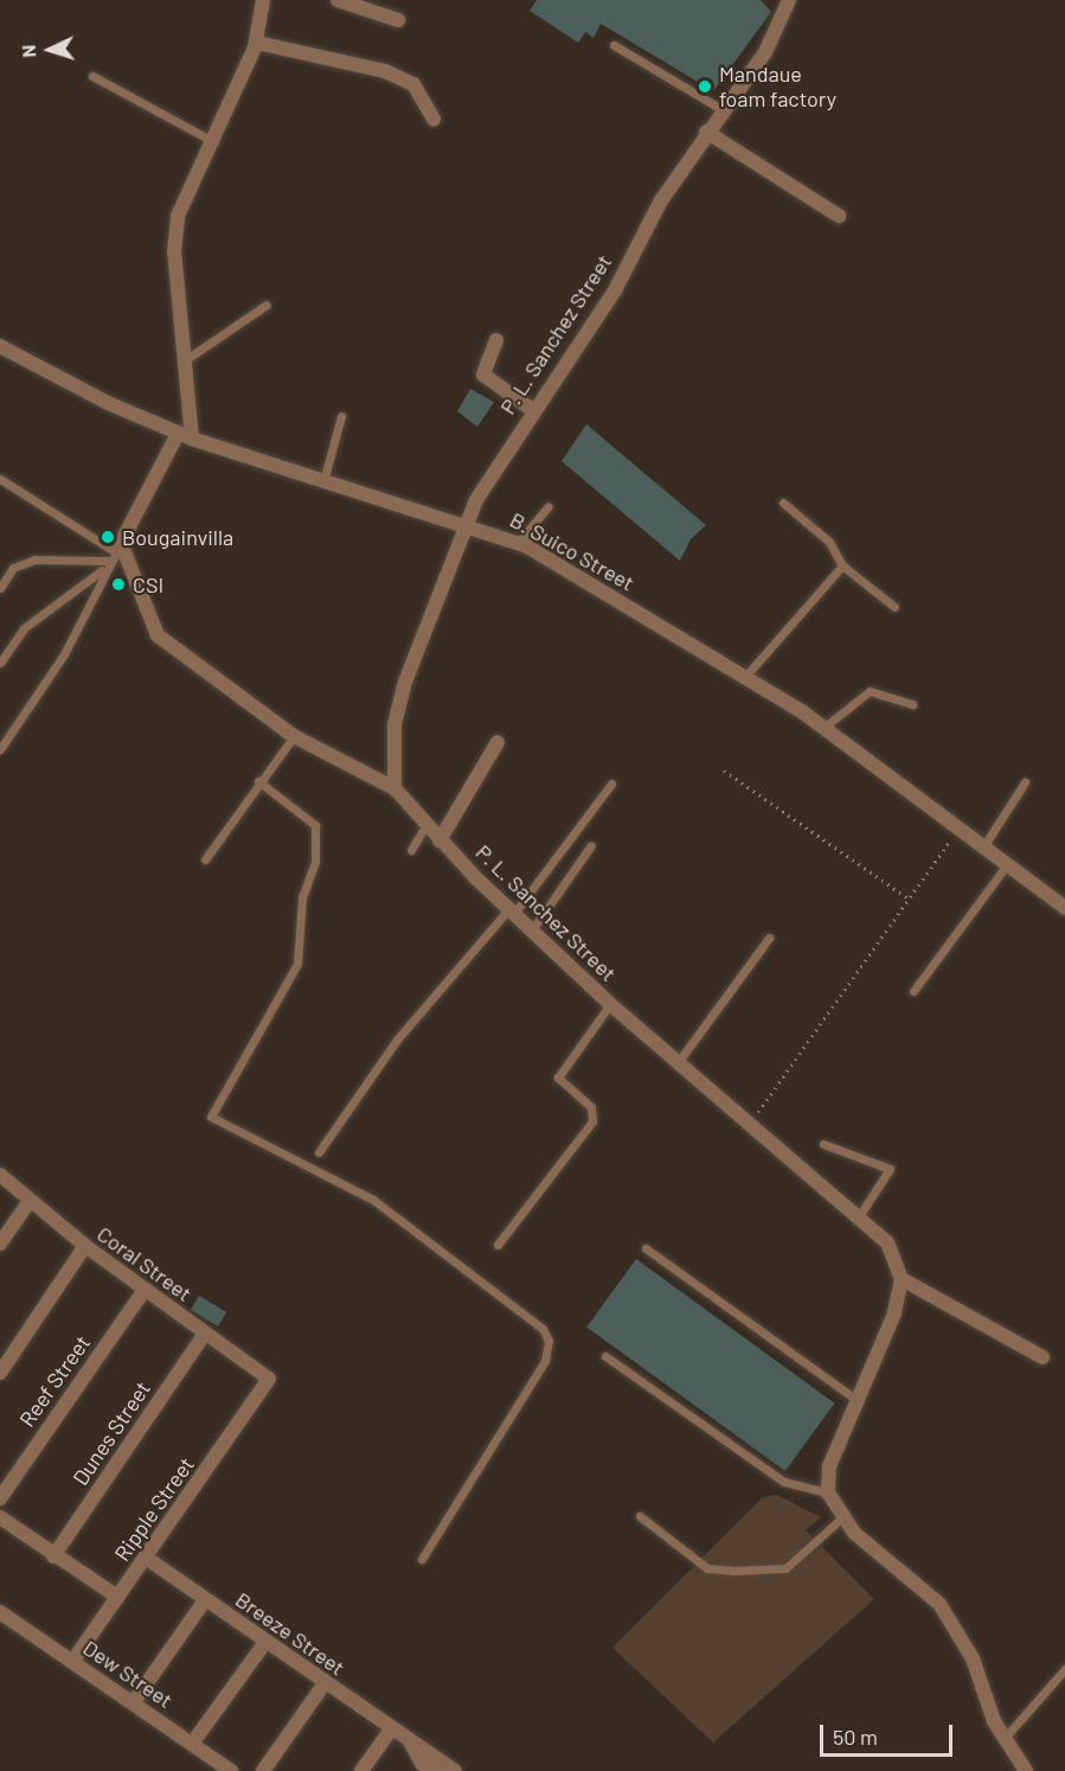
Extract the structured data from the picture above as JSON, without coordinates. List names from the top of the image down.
{
  "streets": {
    "street": [
      "P. L. Sanchez Street",
      "B. Suico Street",
      "Coral Street",
      "Reef Street",
      "Dunes Street",
      "Ripple Street",
      "Breeze Street",
      "Dew Street"
    ]
  },
  "crossings": [
    ["P. L. Sanchez Street", "B. Suico Street"],
    ["Coral Street", "Reef Street"],
    ["Coral Street", "Dunes Street"],
    ["Coral Street", "Ripple Street"],
    ["Ripple Street", "Breeze Street"],
    ["Ripple Street", "Dew Street"]
  ],
  "places": ["Mandaue foam factory", "Bougainvilla", "CSI"],
  "scale_bar": "50 m",
  "north": "left"
}
